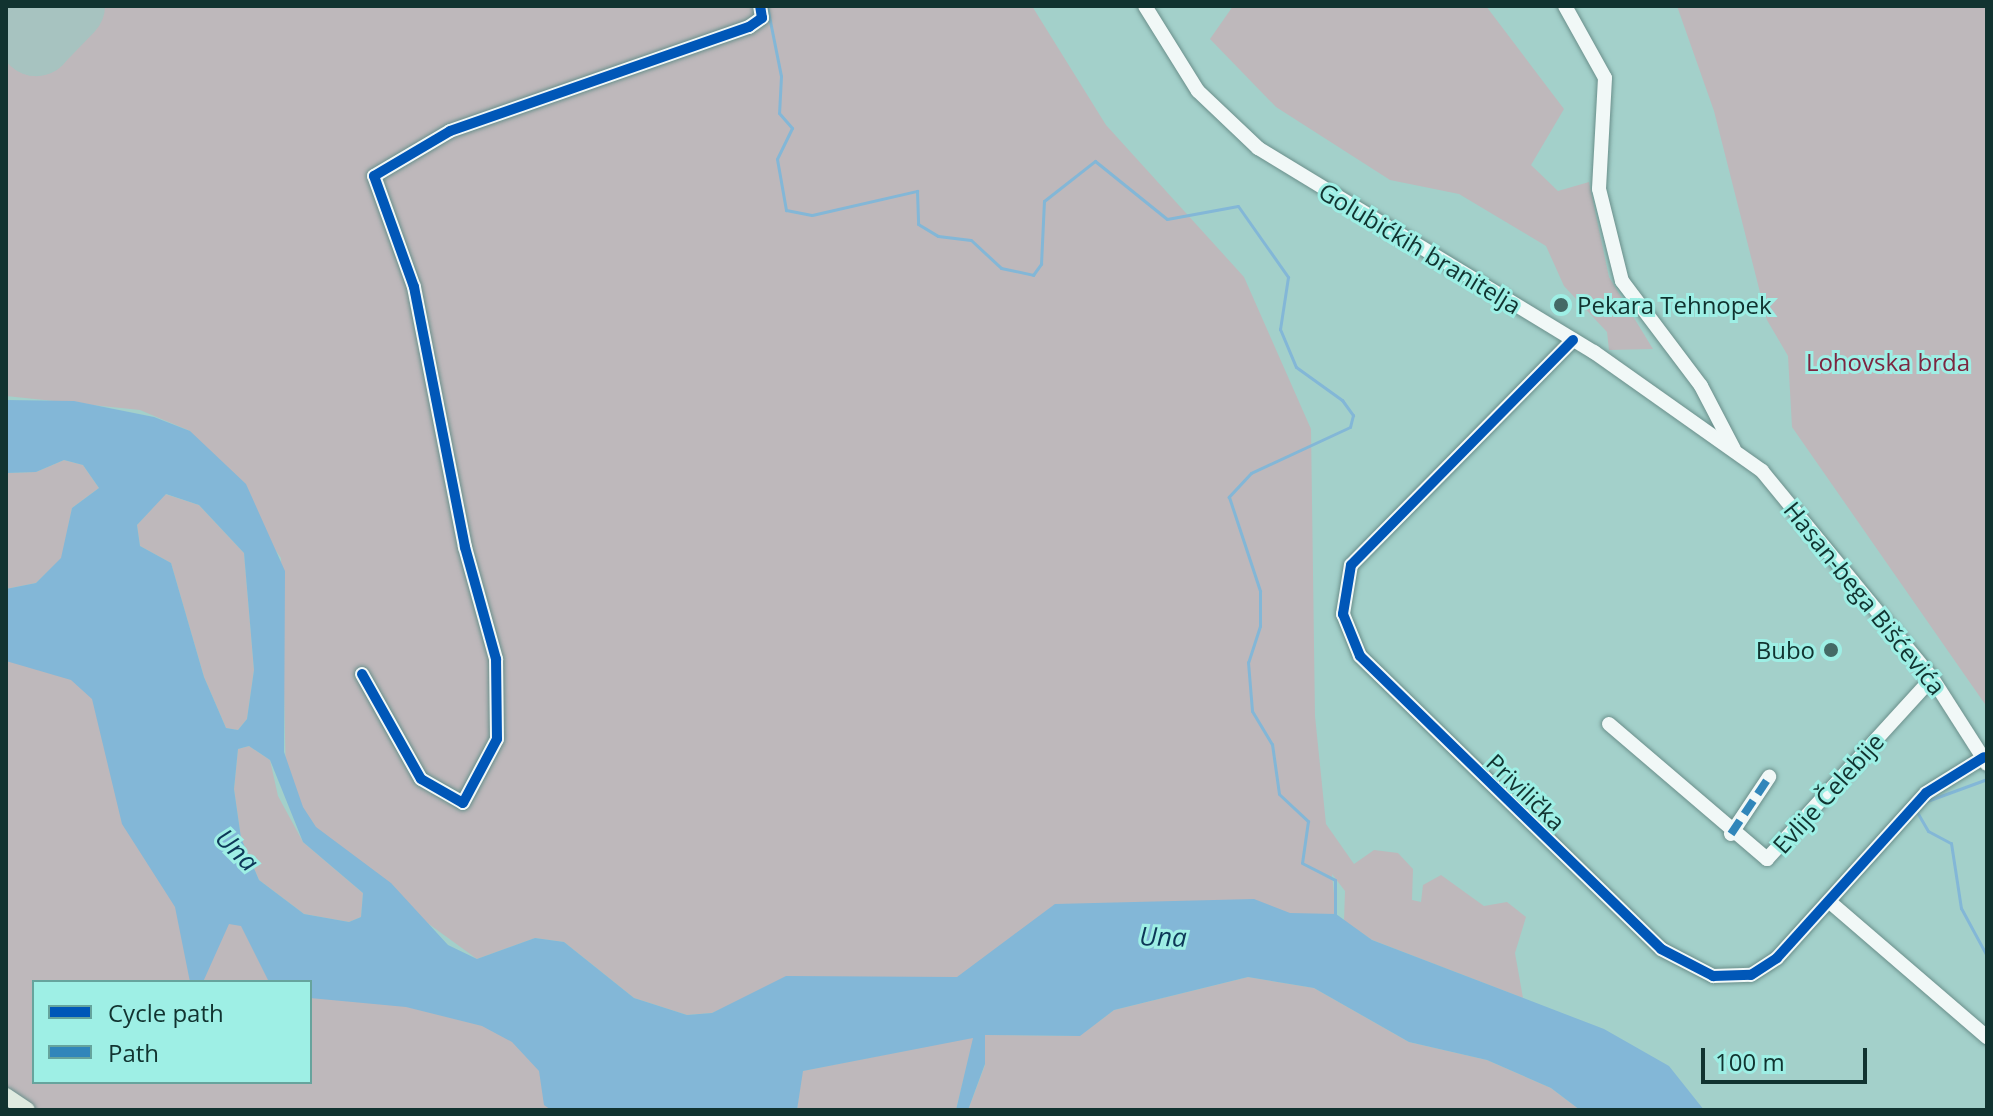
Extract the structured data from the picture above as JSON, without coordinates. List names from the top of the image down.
{
  "streets": {
    "street": [
      "Golubićkih branitelja",
      "Hasan-bega Bišćevića",
      "Privilička",
      "Evlije Čelebije"
    ]
  },
  "crossings": [
    ["Golubićkih branitelja", "Hasan-bega Bišćevića"],
    ["Golubićkih branitelja", "Privilička"],
    ["Hasan-bega Bišćevića", "Privilička"],
    ["Hasan-bega Bišćevića", "Evlije Čelebije"]
  ],
  "water": ["Una"],
  "parks": ["Lohovska brda"],
  "places": ["Pekara Tehnopek", "Bubo"],
  "legend": ["Cycle path", "Path"],
  "scale_bar": "100 m"
}
